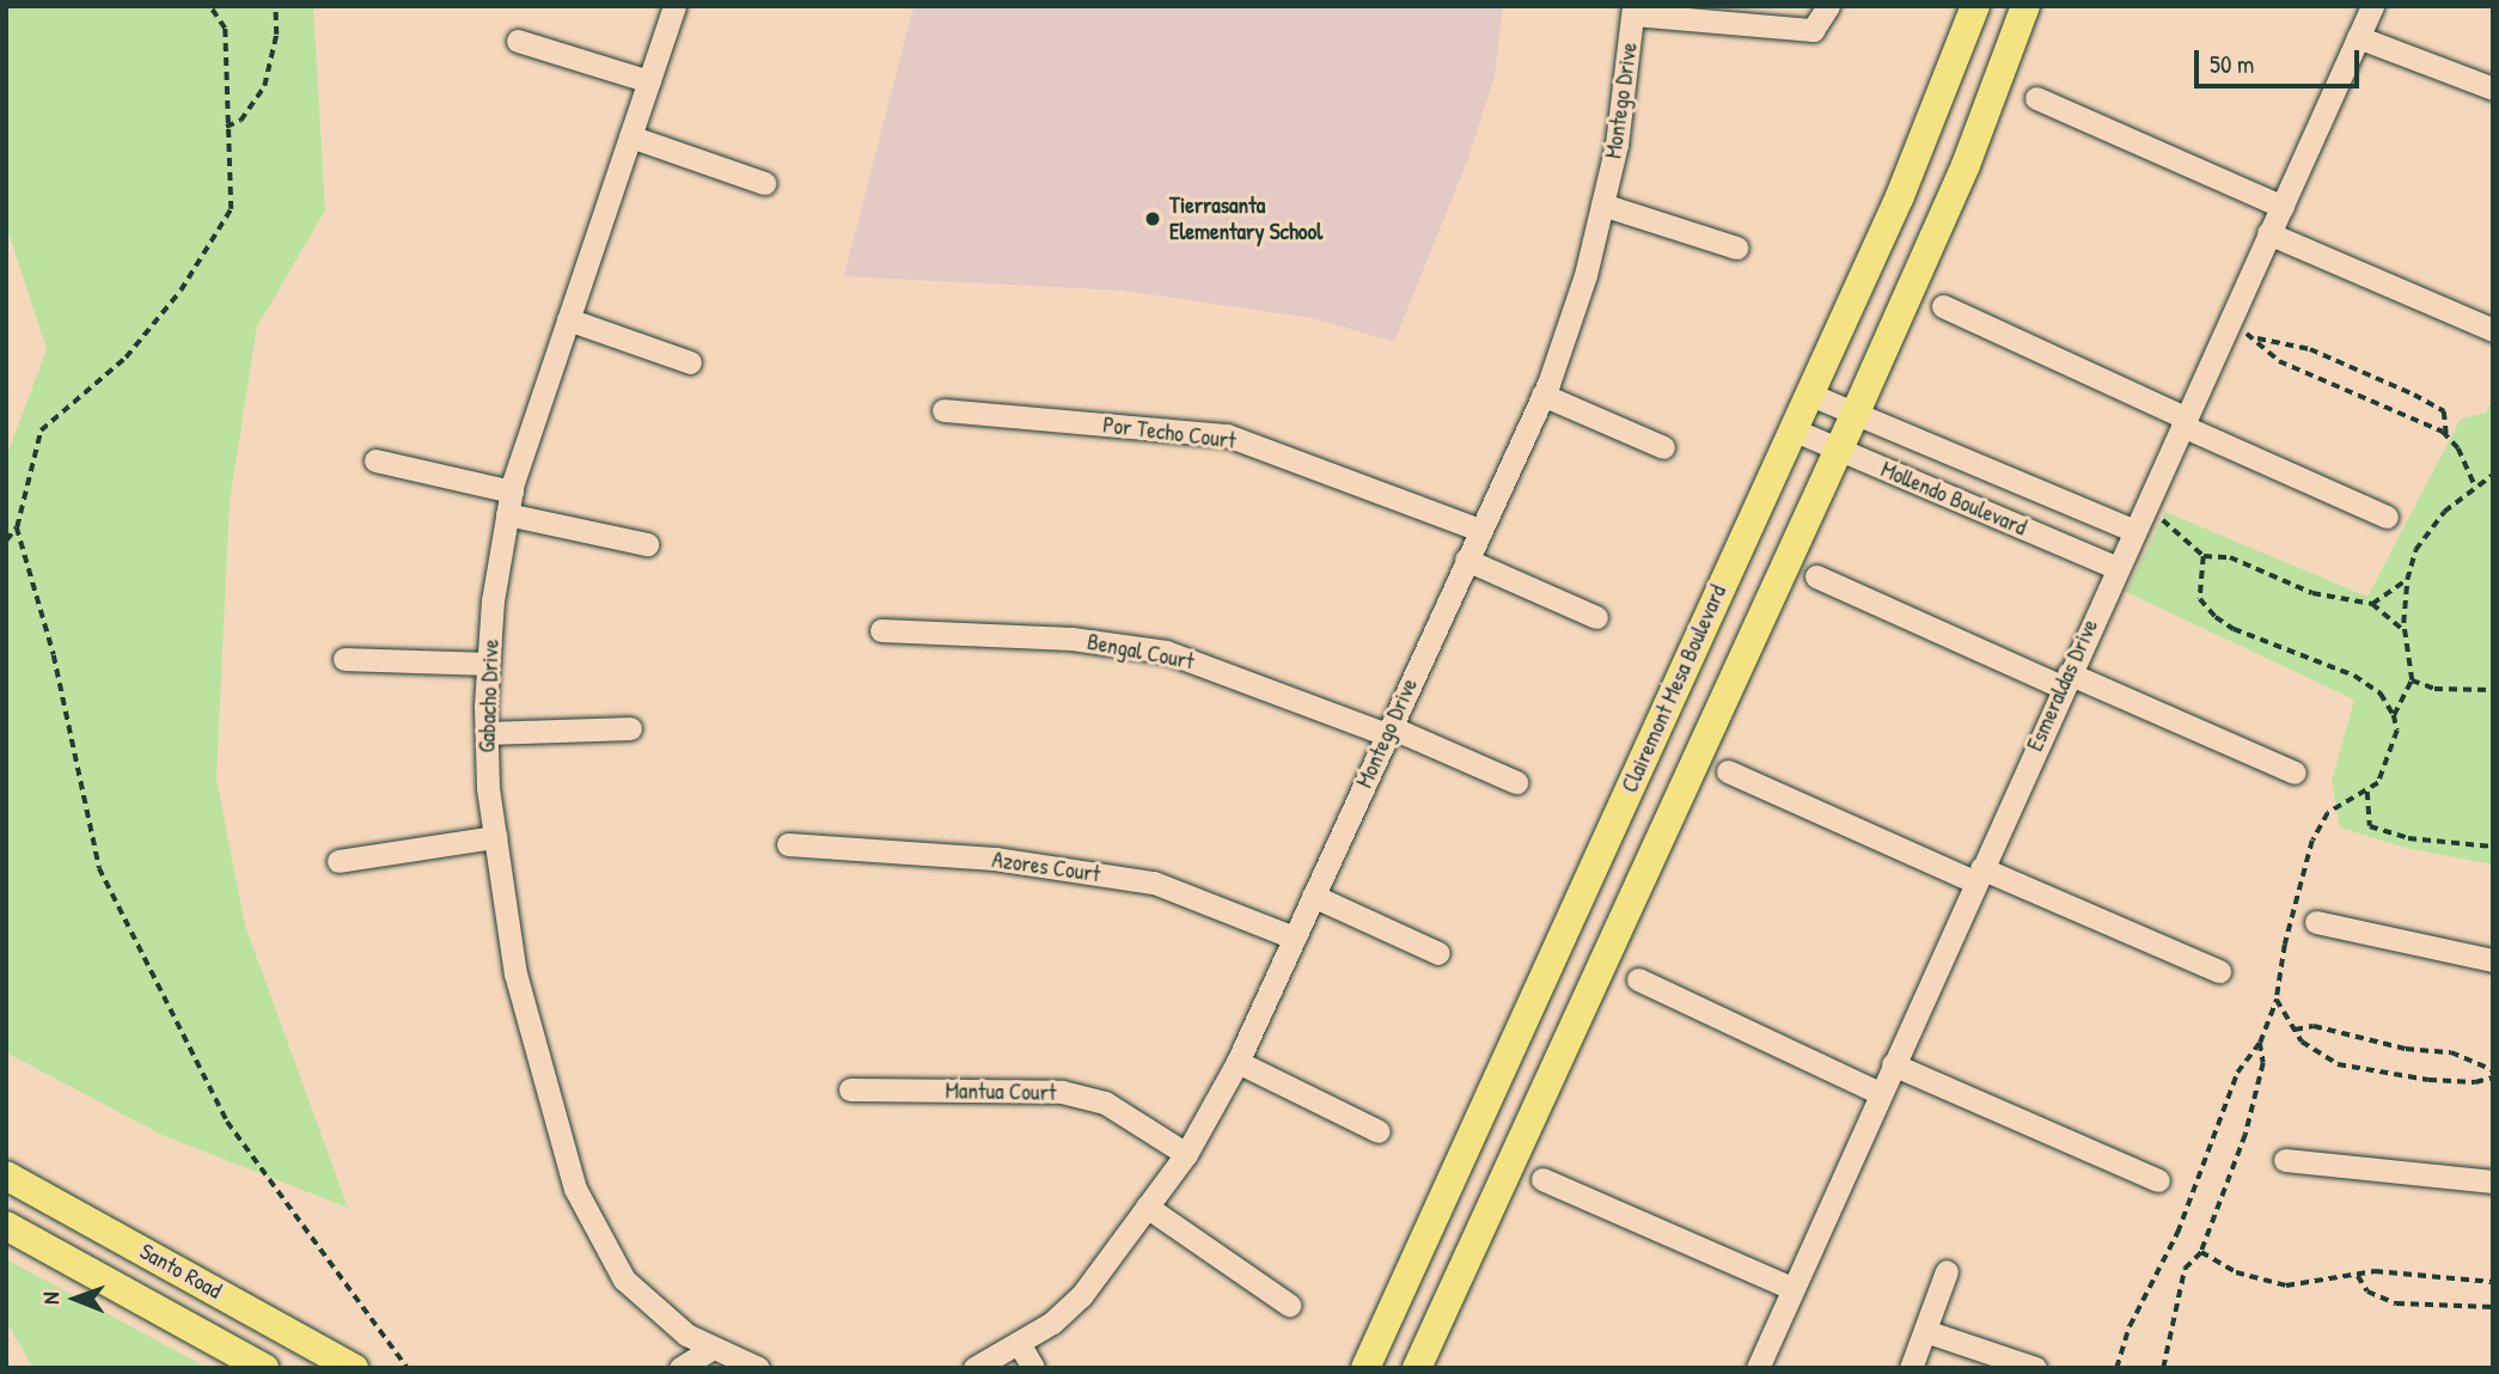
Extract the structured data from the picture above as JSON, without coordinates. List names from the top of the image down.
{
  "streets": {
    "main road": ["Clairemont Mesa Boulevard", "Santo Road"],
    "street": [
      "Montego Drive",
      "Por Techo Court",
      "Mollendo Boulevard",
      "Bengal Court",
      "Esmeraldas Drive",
      "Gabacho Drive",
      "Azores Court",
      "Mantua Court"
    ]
  },
  "crossings": [
    ["Montego Drive", "Por Techo Court"],
    ["Montego Drive", "Bengal Court"],
    ["Montego Drive", "Azores Court"],
    ["Montego Drive", "Mantua Court"],
    ["Mollendo Boulevard", "Esmeraldas Drive"],
    ["Mollendo Boulevard", "Clairemont Mesa Boulevard"]
  ],
  "places": ["Tierrasanta Elementary School"],
  "scale_bar": "50 m",
  "north": "left"
}
